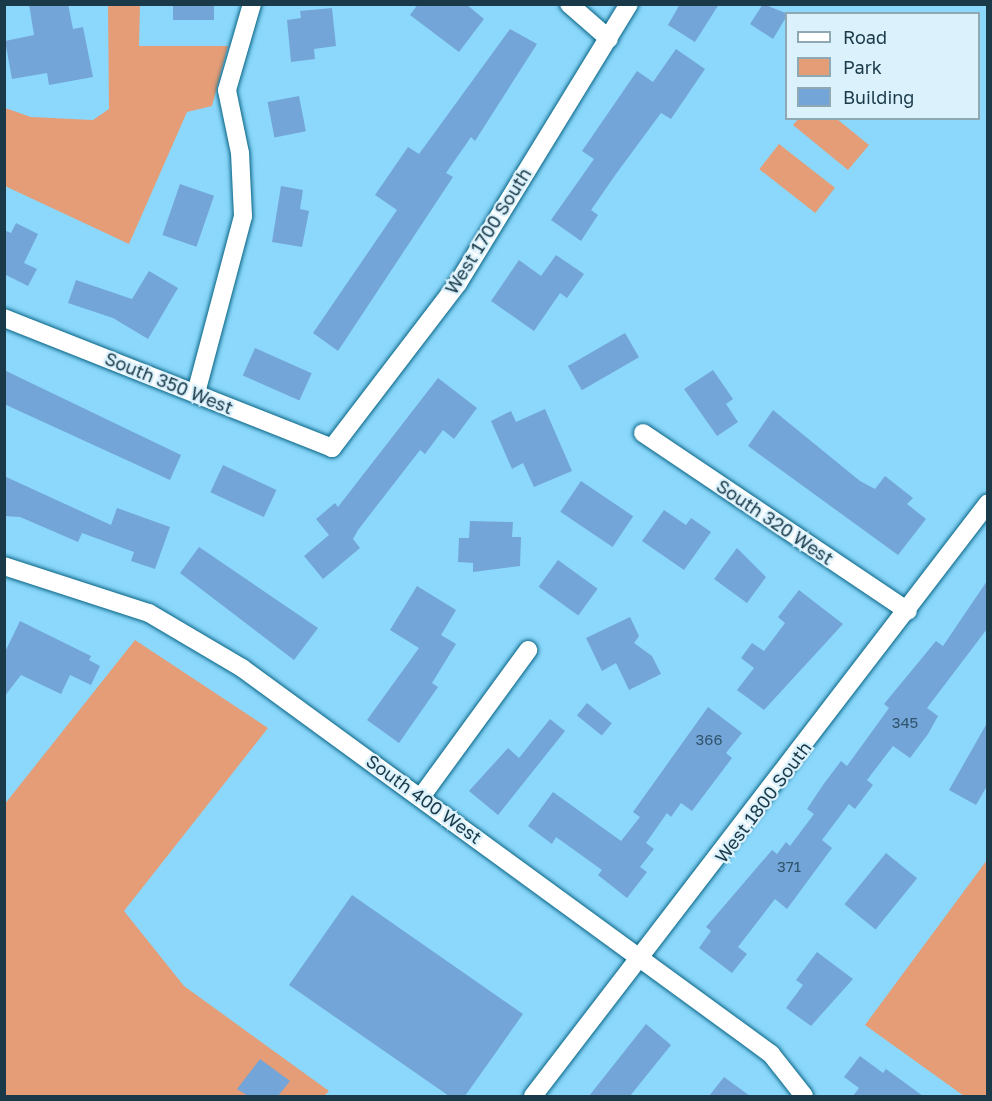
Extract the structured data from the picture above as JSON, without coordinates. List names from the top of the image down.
{
  "streets": {
    "street": [
      "West 1700 South",
      "South 350 West",
      "South 320 West",
      "South 400 West",
      "West 1800 South"
    ]
  },
  "crossings": [
    ["West 1700 South", "South 350 West"],
    ["South 320 West", "West 1800 South"],
    ["South 400 West", "West 1800 South"]
  ],
  "house_numbers": ["345", "366", "371"],
  "legend": ["Road", "Park", "Building"]
}
